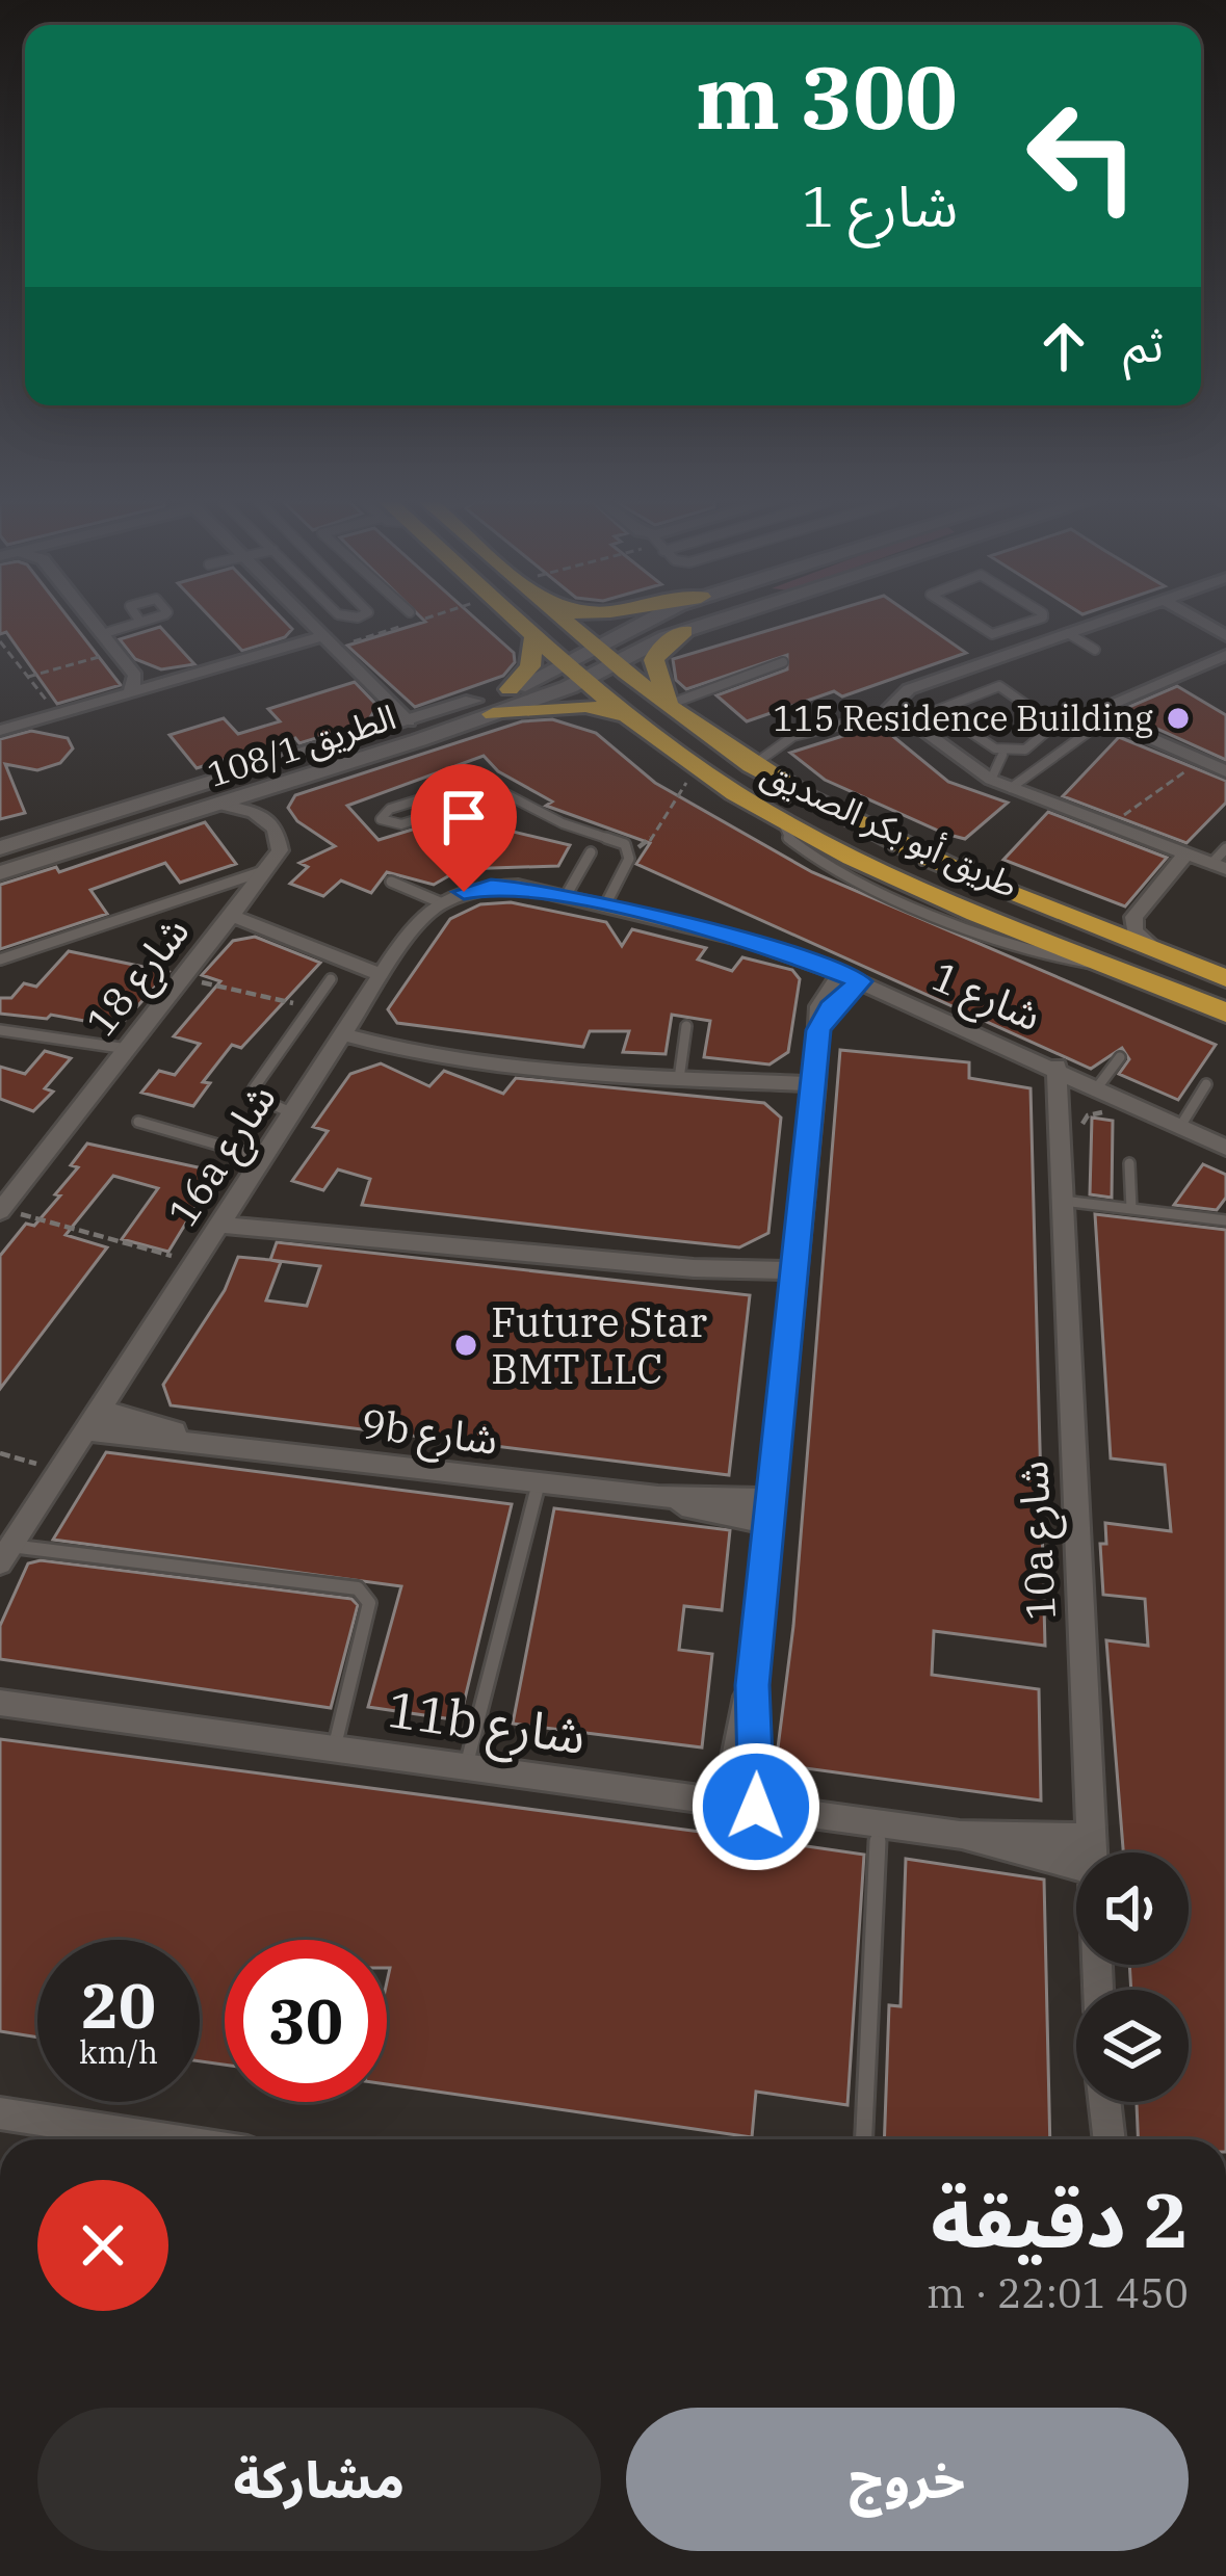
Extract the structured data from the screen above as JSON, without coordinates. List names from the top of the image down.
{
  "streets": {
    "main road": ["طريق أبو بكر الصديق"],
    "street": [
      "108/1 الطريق",
      "شارع 18",
      "شارع 1",
      "16a شارع",
      "9b شارع",
      "10a شارع",
      "11b شارع"
    ]
  },
  "crossings": [
    ["108/1 الطريق", "طريق أبو بكر الصديق"],
    ["شارع 1", "10a شارع"],
    ["16a شارع", "9b شارع"],
    ["10a شارع", "11b شارع"]
  ],
  "places": ["115 Residence Building", "Future Star BMT LLC"],
  "page": {
    "turn": ["300 m", "شارع 1"],
    "then": "ثم",
    "speed": "20 km/h",
    "limit": "30",
    "heading": ["2 دقيقة", "450 m · 22:01"],
    "buttons": ["خروج", "مشاركة"]
  }
}
